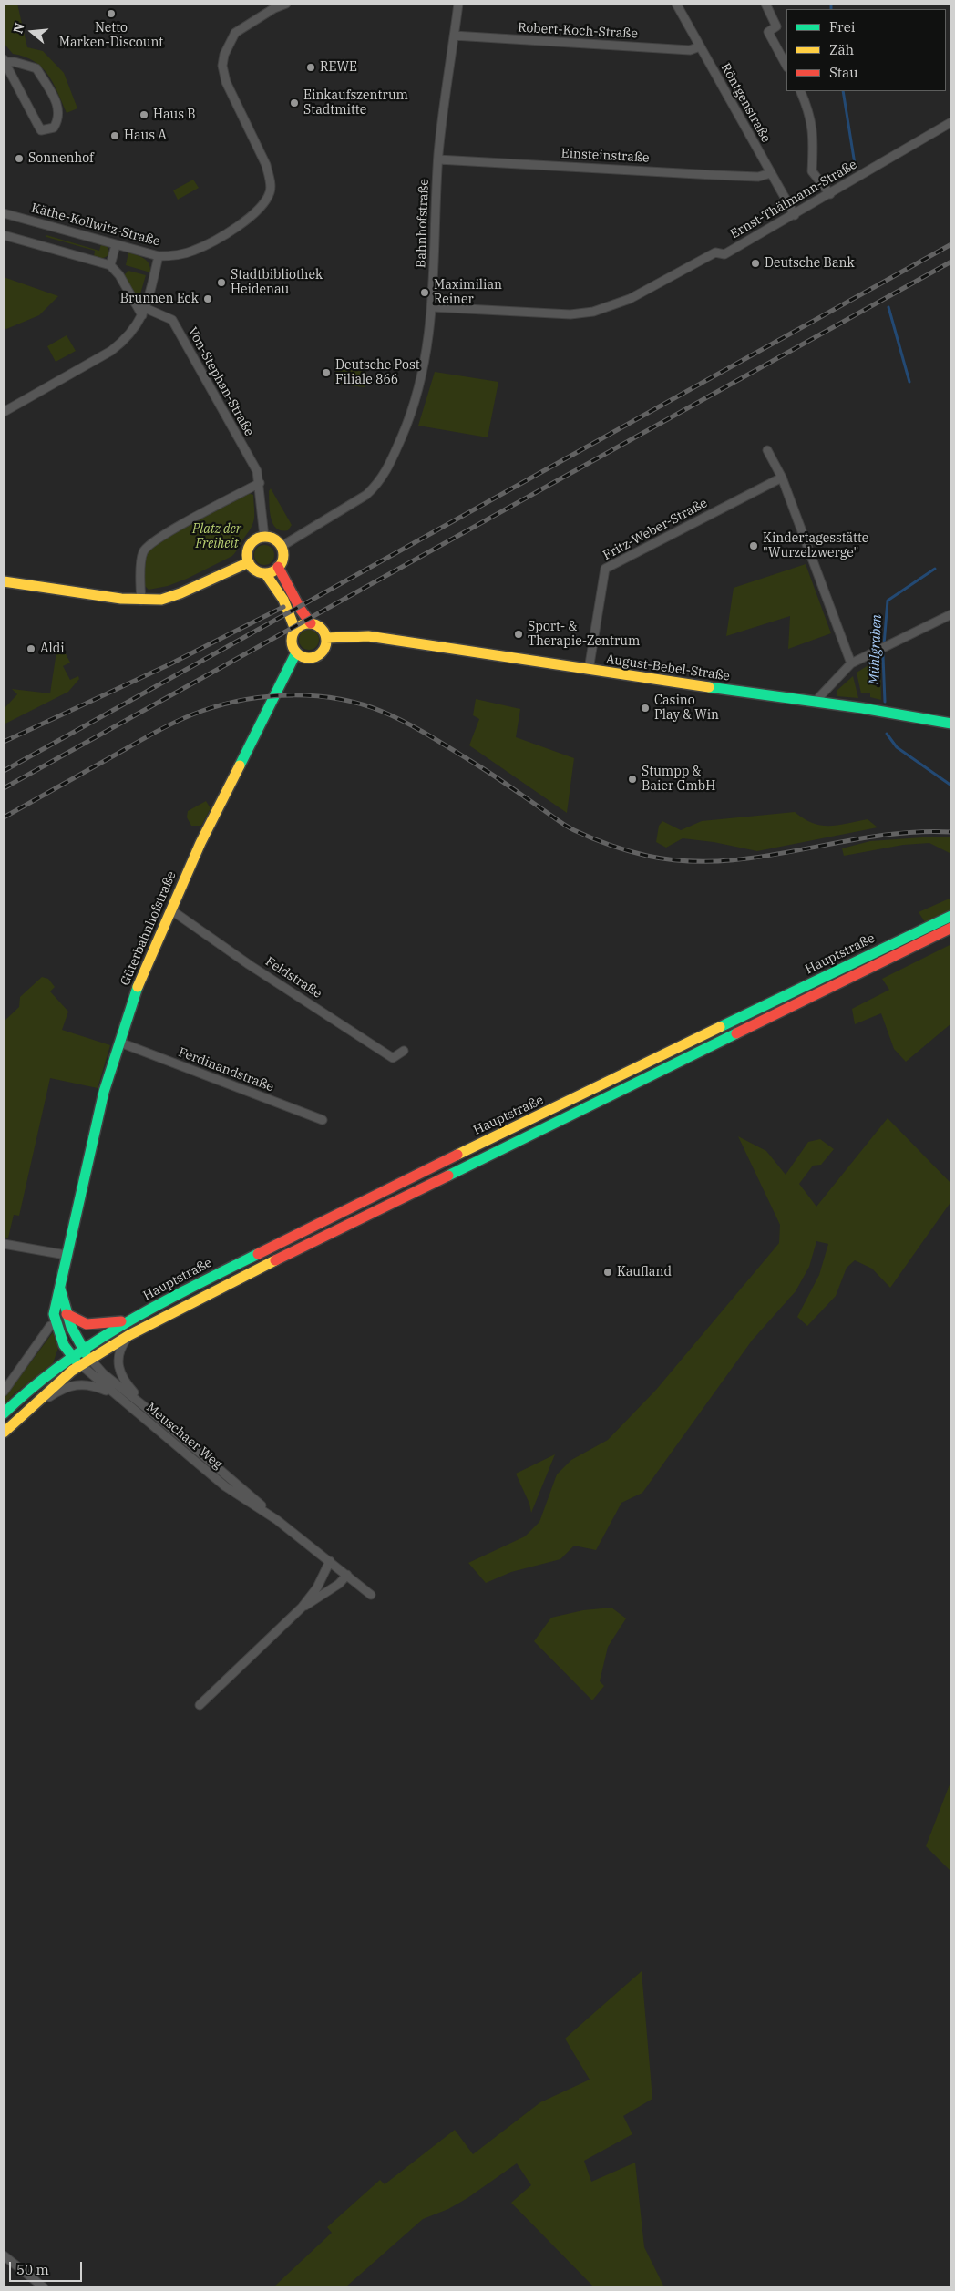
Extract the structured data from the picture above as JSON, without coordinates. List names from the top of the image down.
{
  "streets": {
    "street": [
      "Robert-Koch-Straße",
      "Röntgenstraße",
      "Einsteinstraße",
      "Ernst-Thälmann-Straße",
      "Bahnhofstraße",
      "Käthe-Kollwitz-Straße",
      "Von-Stephan-Straße",
      "Fritz-Weber-Straße",
      "August-Bebel-Straße",
      "Güterbahnhofstraße",
      "Hauptstraße",
      "Feldstraße",
      "Ferdinandstraße",
      "Meuschaer Weg"
    ]
  },
  "crossings": [
    ["Robert-Koch-Straße", "Röntgenstraße"],
    ["Robert-Koch-Straße", "Bahnhofstraße"],
    ["Röntgenstraße", "Einsteinstraße"],
    ["Röntgenstraße", "Ernst-Thälmann-Straße"],
    ["Einsteinstraße", "Bahnhofstraße"],
    ["Ernst-Thälmann-Straße", "Bahnhofstraße"],
    ["Fritz-Weber-Straße", "August-Bebel-Straße"],
    ["August-Bebel-Straße", "Güterbahnhofstraße"],
    ["Güterbahnhofstraße", "Hauptstraße"],
    ["Güterbahnhofstraße", "Feldstraße"],
    ["Güterbahnhofstraße", "Ferdinandstraße"],
    ["Güterbahnhofstraße", "Meuschaer Weg"],
    ["Hauptstraße", "Meuschaer Weg"]
  ],
  "water": ["Mühlgraben"],
  "parks": ["Platz der Freiheit"],
  "places": [
    "Netto Marken-Discount",
    "REWE",
    "Einkaufszentrum Stadtmitte",
    "Haus B",
    "Haus A",
    "Sonnenhof",
    "Deutsche Bank",
    "Stadtbibliothek Heidenau",
    "Maximilian Reiner",
    "Brunnen Eck",
    "Deutsche Post Filiale 866",
    "Kindertagesstätte \"Wurzelzwerge\"",
    "Sport- & Therapie-Zentrum",
    "Aldi",
    "Casino Play & Win",
    "Stumpp & Baier GmbH",
    "Kaufland"
  ],
  "legend": ["Frei", "Zäh", "Stau"],
  "scale_bar": "50 m",
  "north": "left"
}
